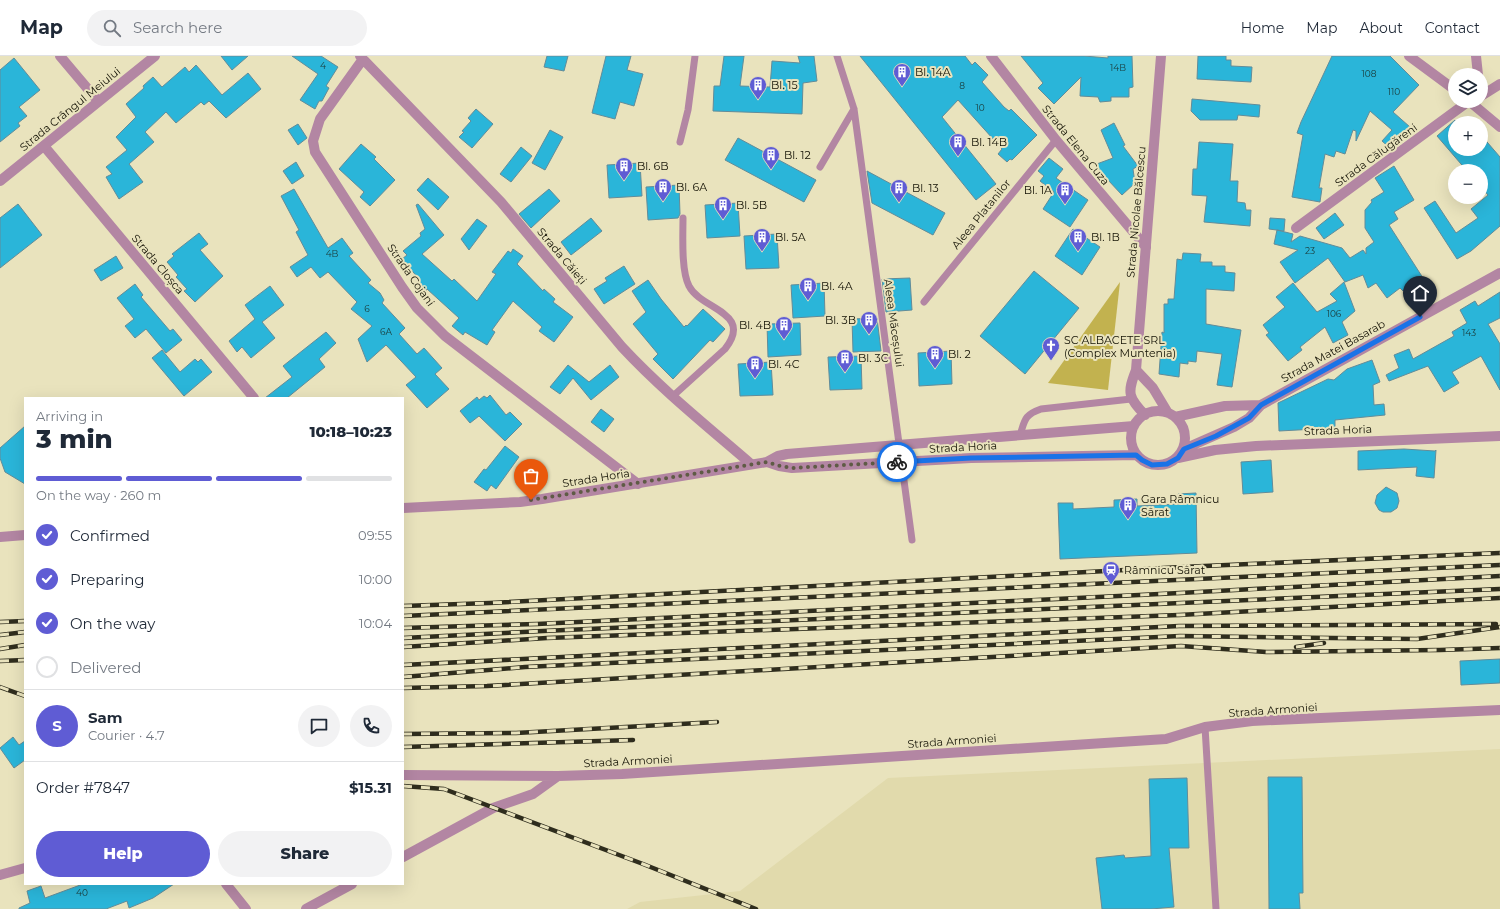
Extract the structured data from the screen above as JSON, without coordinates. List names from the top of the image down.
{
  "streets": {
    "street": [
      "Strada Crângul Meiului",
      "Strada Elena Cuza",
      "Strada Călugăreni",
      "Strada Nicolae Bălcescu",
      "Strada Căieți",
      "Strada Cloșca",
      "Strada Cojani",
      "Strada Matei Basarab",
      "Strada Horia",
      "Strada Armoniei"
    ],
    "lane": ["Aleea Platanilor", "Aleea Măceșului"]
  },
  "crossings": [
    ["Strada Crângul Meiului", "Strada Cloșca"],
    ["Strada Elena Cuza", "Strada Nicolae Bălcescu"],
    ["Strada Elena Cuza", "Aleea Platanilor"],
    ["Strada Căieți", "Strada Cojani"],
    ["Strada Căieți", "Strada Horia"],
    ["Strada Cojani", "Strada Horia"],
    ["Strada Matei Basarab", "Strada Horia"]
  ],
  "places": {
    "building": [
      "Bl. 14A",
      "Bl. 15",
      "Bl. 14B",
      "Bl. 12",
      "Bl. 6B",
      "Bl. 6A",
      "Bl. 13",
      "Bl. 1A",
      "Bl. 5B",
      "Bl. 5A",
      "Bl. 1B",
      "Bl. 4A",
      "Bl. 3B",
      "Bl. 4B",
      "Bl. 2",
      "Bl. 3C",
      "Bl. 4C",
      "Gara Râmnicu Sărat"
    ],
    "church": ["SC ALBACETE SRL (Complex Muntenia)"],
    "station": ["Râmnicu Sărat"]
  },
  "house_numbers": [
    "4",
    "14B",
    "108",
    "8",
    "110",
    "10",
    "23",
    "4B",
    "6",
    "106",
    "6A",
    "143",
    "40"
  ],
  "page": {
    "header": "Map",
    "search": "Search here",
    "nav": [
      "Home",
      "Map",
      "About",
      "Contact"
    ],
    "map_buttons": ["+", "−"],
    "heading": ["3 min", "Arriving in", "10:18–10:23"],
    "panel": [
      "Sam",
      "Courier · 4.7",
      "Order #7847",
      "$15.31"
    ],
    "bar": "On the way · 260 m",
    "list": [
      ["Confirmed", "09:55"],
      ["Preparing", "10:00"],
      ["On the way", "10:04"],
      "Delivered"
    ],
    "round": "S",
    "buttons": ["Help", "Share"]
  }
}
